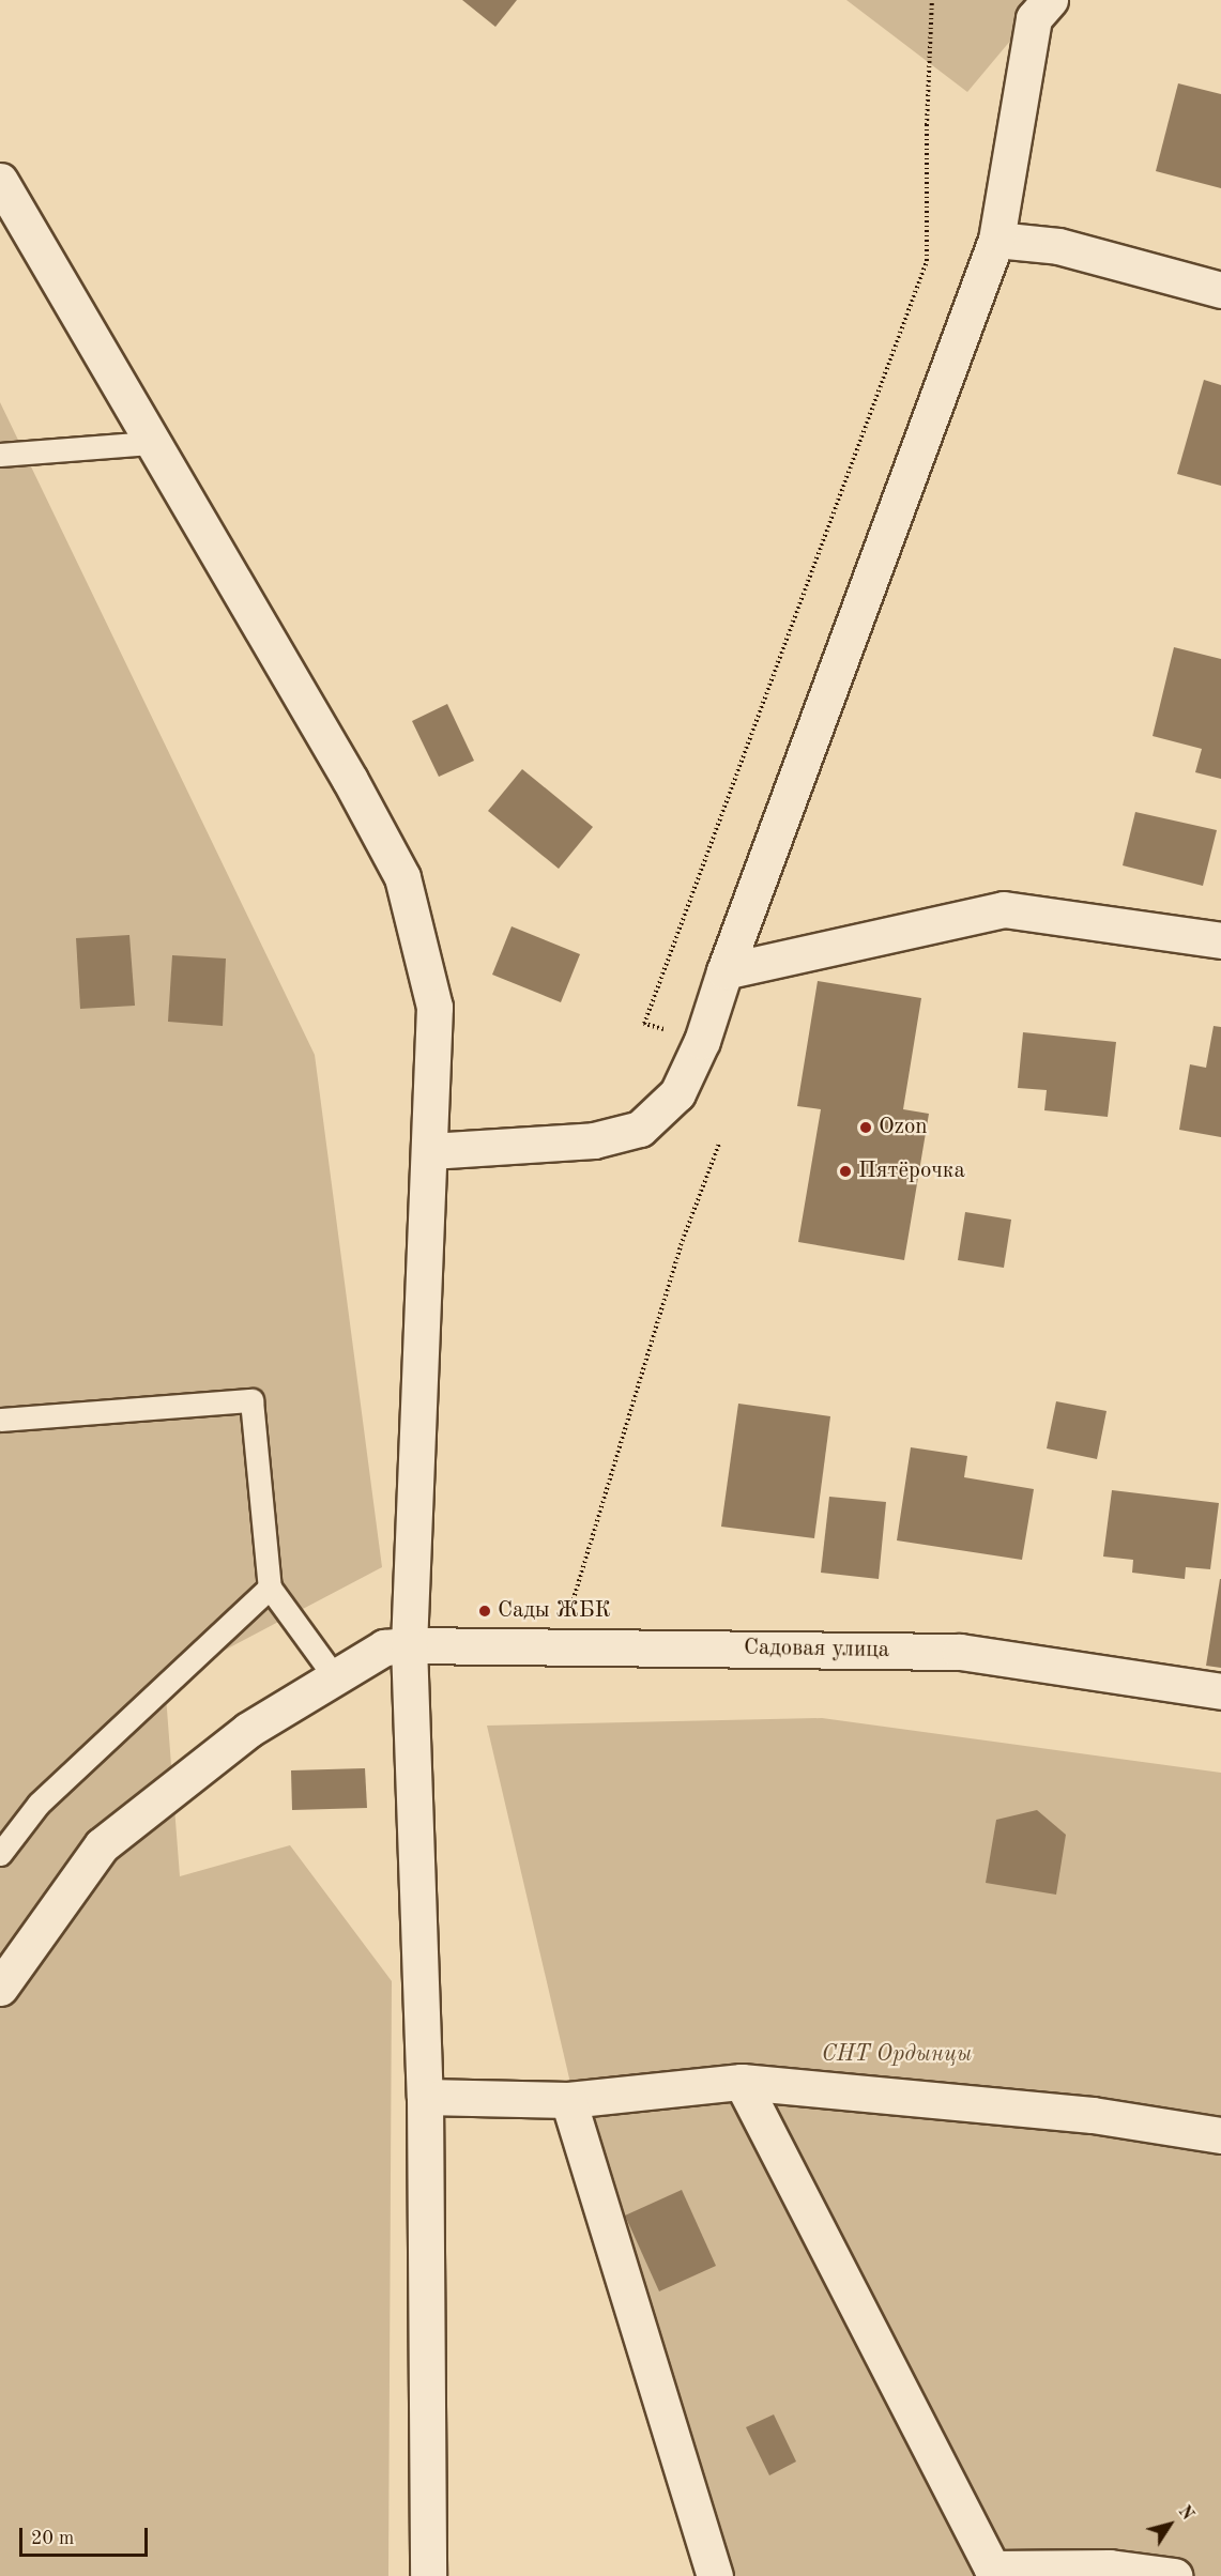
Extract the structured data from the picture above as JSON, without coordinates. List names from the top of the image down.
{
  "streets": {
    "street": ["Садовая улица"]
  },
  "parks": ["СНТ Ордынцы"],
  "places": ["Ozon", "Пятёрочка", "Сады ЖБК"],
  "scale_bar": "20 m",
  "north": "top right"
}
